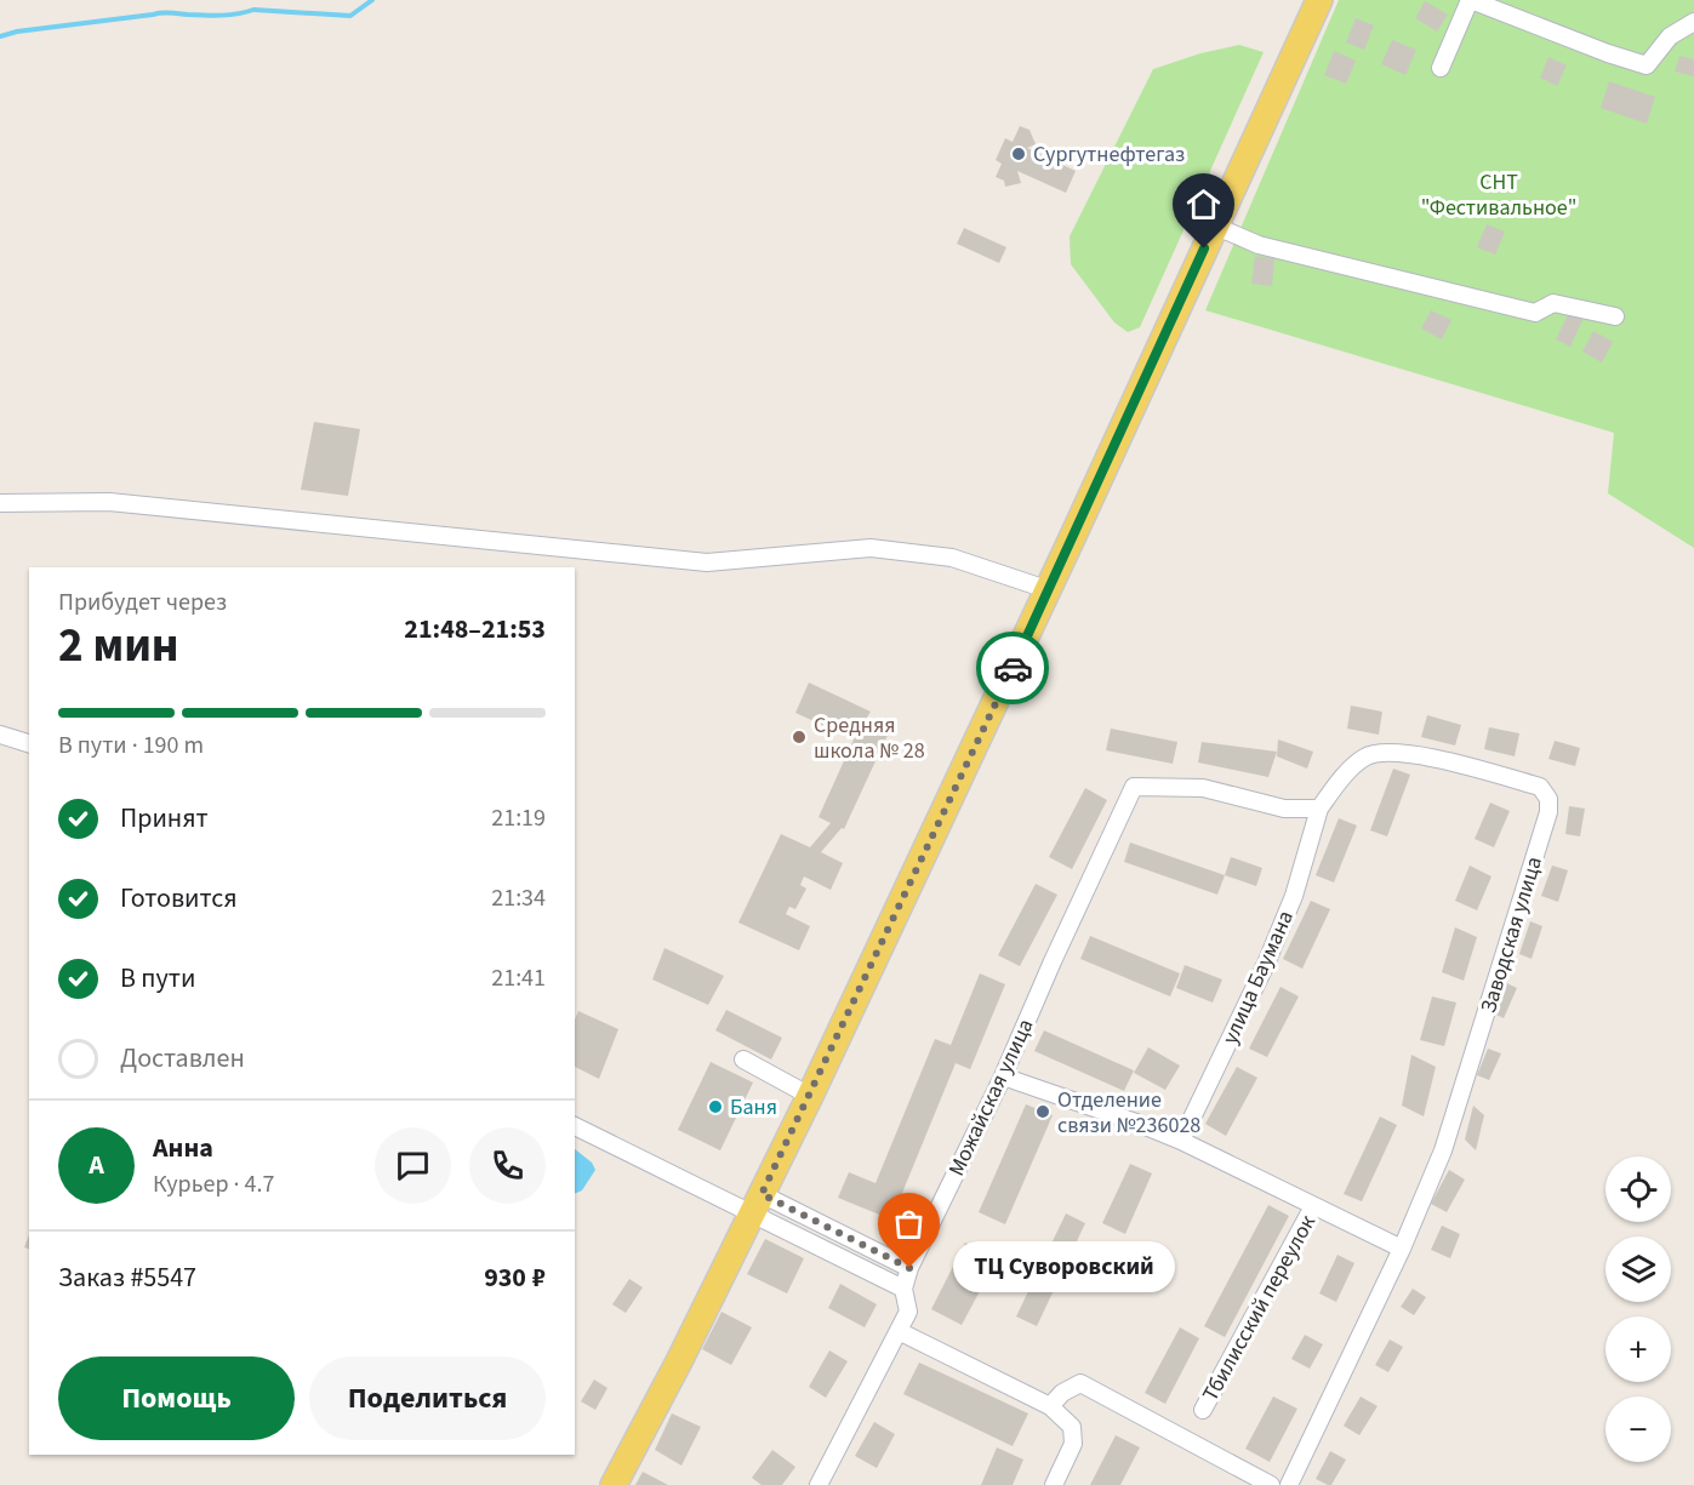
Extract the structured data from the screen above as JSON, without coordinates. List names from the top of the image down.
{
  "streets": {
    "street": [
      "Заводская улица",
      "улица Баумана",
      "Можайская улица",
      "Тбилисский переулок"
    ]
  },
  "crossings": [
    ["Заводская улица", "улица Баумана"],
    ["Заводская улица", "Можайская улица"],
    ["улица Баумана", "Можайская улица"]
  ],
  "parks": ["СНТ \"Фестивальное\""],
  "places": [
    "Сургутнефтегаз",
    "Средняя школа № 28",
    "Баня",
    "Отделение связи №236028",
    "ТЦ Суворовский"
  ],
  "page": {
    "heading": ["2 мин", "Прибудет через", "21:48–21:53"],
    "panel": [
      "Анна",
      "Курьер · 4.7",
      "Заказ #5547",
      "930 ₽"
    ],
    "bar": "В пути · 190 m",
    "list": [
      ["Принят", "21:19"],
      ["Готовится", "21:34"],
      ["В пути", "21:41"],
      "Доставлен"
    ],
    "round": "А",
    "map_buttons": ["+", "−"],
    "bubble": "ТЦ Суворовский",
    "buttons": ["Помощь", "Поделиться"]
  }
}
